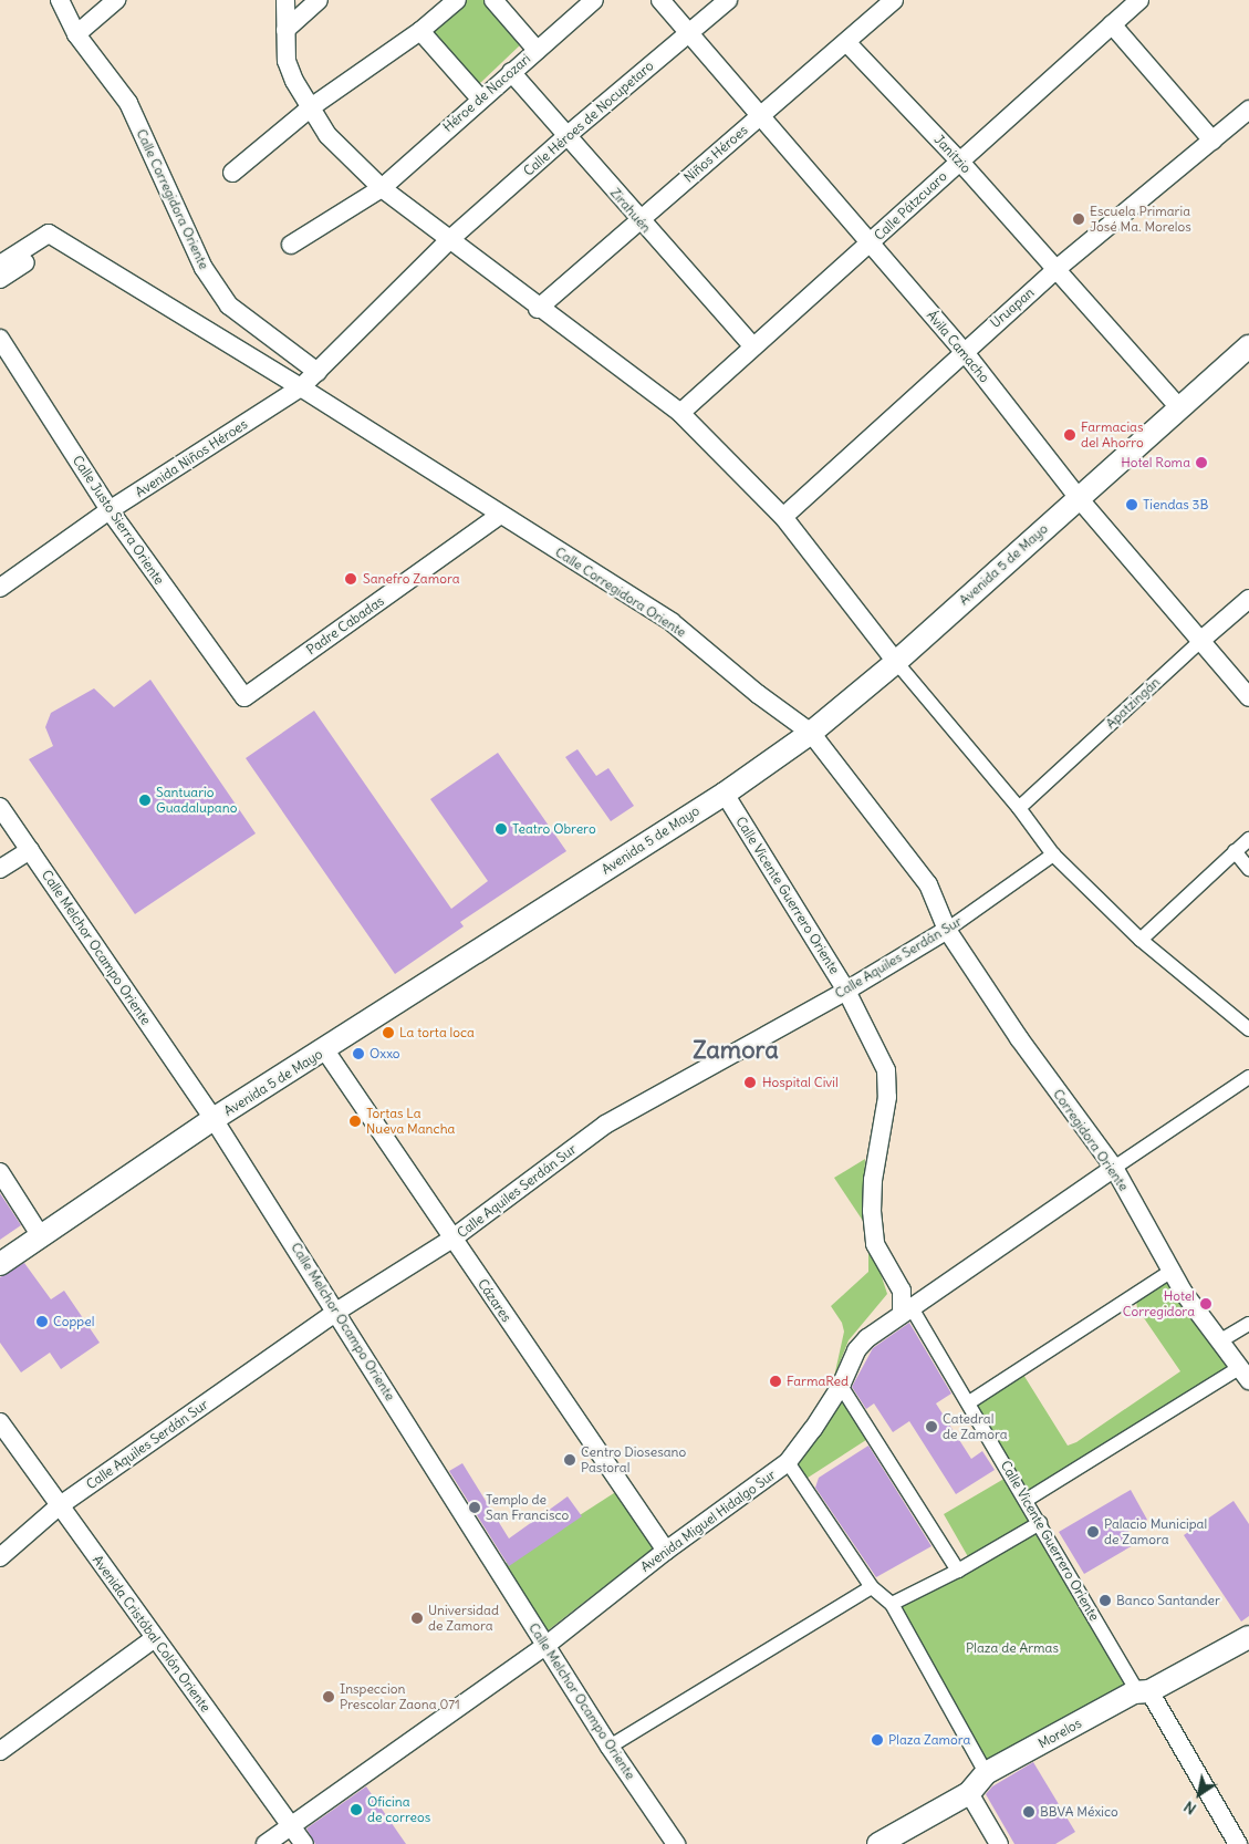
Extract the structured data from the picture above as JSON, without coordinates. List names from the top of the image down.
{
  "streets": {
    "street": [
      "Héroe de Nacozari",
      "Calle Héroes de Nocupetaro",
      "Niños Héroes",
      "Janitzio",
      "Calle Corregidora Oriente",
      "Calle Pátzcuaro",
      "Zirahuén",
      "Uruapan",
      "Ávila Camacho",
      "Avenida Niños Héroes",
      "Calle Justo Sierra Oriente",
      "Avenida 5 de Mayo",
      "Padre Cabadas",
      "Apatzingán",
      "Calle Vicente Guerrero Oriente",
      "Calle Melchor Ocampo Oriente",
      "Calle Aquiles Serdán Sur",
      "Corregidora Oriente",
      "Cázares",
      "Avenida Miguel Hidalgo Sur",
      "Avenida Cristóbal Colón Oriente",
      "Morelos"
    ]
  },
  "crossings": [
    ["Héroe de Nacozari", "Zirahuén"],
    ["Calle Héroes de Nocupetaro", "Zirahuén"],
    ["Calle Héroes de Nocupetaro", "Ávila Camacho"],
    ["Niños Héroes", "Janitzio"],
    ["Niños Héroes", "Zirahuén"],
    ["Niños Héroes", "Ávila Camacho"],
    ["Janitzio", "Calle Pátzcuaro"],
    ["Janitzio", "Uruapan"],
    ["Janitzio", "Avenida 5 de Mayo"],
    ["Calle Corregidora Oriente", "Avenida Niños Héroes"],
    ["Calle Corregidora Oriente", "Avenida 5 de Mayo"],
    ["Calle Corregidora Oriente", "Padre Cabadas"],
    ["Calle Corregidora Oriente", "Calle Aquiles Serdán Sur"],
    ["Calle Corregidora Oriente", "Corregidora Oriente"],
    ["Calle Pátzcuaro", "Zirahuén"],
    ["Calle Pátzcuaro", "Ávila Camacho"],
    ["Uruapan", "Ávila Camacho"],
    ["Ávila Camacho", "Avenida 5 de Mayo"],
    ["Ávila Camacho", "Apatzingán"],
    ["Avenida Niños Héroes", "Calle Justo Sierra Oriente"],
    ["Calle Justo Sierra Oriente", "Padre Cabadas"],
    ["Avenida 5 de Mayo", "Calle Vicente Guerrero Oriente"],
    ["Avenida 5 de Mayo", "Calle Melchor Ocampo Oriente"],
    ["Avenida 5 de Mayo", "Cázares"],
    ["Calle Vicente Guerrero Oriente", "Calle Aquiles Serdán Sur"],
    ["Calle Vicente Guerrero Oriente", "Avenida Miguel Hidalgo Sur"],
    ["Calle Vicente Guerrero Oriente", "Morelos"],
    ["Calle Melchor Ocampo Oriente", "Calle Aquiles Serdán Sur"],
    ["Calle Melchor Ocampo Oriente", "Avenida Miguel Hidalgo Sur"],
    ["Calle Aquiles Serdán Sur", "Corregidora Oriente"],
    ["Calle Aquiles Serdán Sur", "Cázares"],
    ["Calle Aquiles Serdán Sur", "Avenida Cristóbal Colón Oriente"],
    ["Corregidora Oriente", "Avenida Miguel Hidalgo Sur"],
    ["Cázares", "Avenida Miguel Hidalgo Sur"],
    ["Avenida Miguel Hidalgo Sur", "Avenida Cristóbal Colón Oriente"]
  ],
  "districts": ["Zamora"],
  "parks": ["Plaza de Armas"],
  "places": [
    "Escuela Primaria José Ma. Morelos",
    "Farmacias del Ahorro",
    "Hotel Roma",
    "Tiendas 3B",
    "Sanefro Zamora",
    "Santuario Guadalupano",
    "Teatro Obrero",
    "La torta loca",
    "Oxxo",
    "Hospital Civil",
    "Tortas La Nueva Mancha",
    "Hotel Corregidora",
    "Coppel",
    "FarmaRed",
    "Catedral de Zamora",
    "Centro Diosesano Pastoral",
    "Templo de San Francisco",
    "Palacio Municipal de Zamora",
    "Banco Santander",
    "Universidad de Zamora",
    "Inspeccion Prescolar Zaona 071",
    "Plaza Zamora",
    "Oficina de correos",
    "BBVA México"
  ],
  "north": "bottom left"
}
